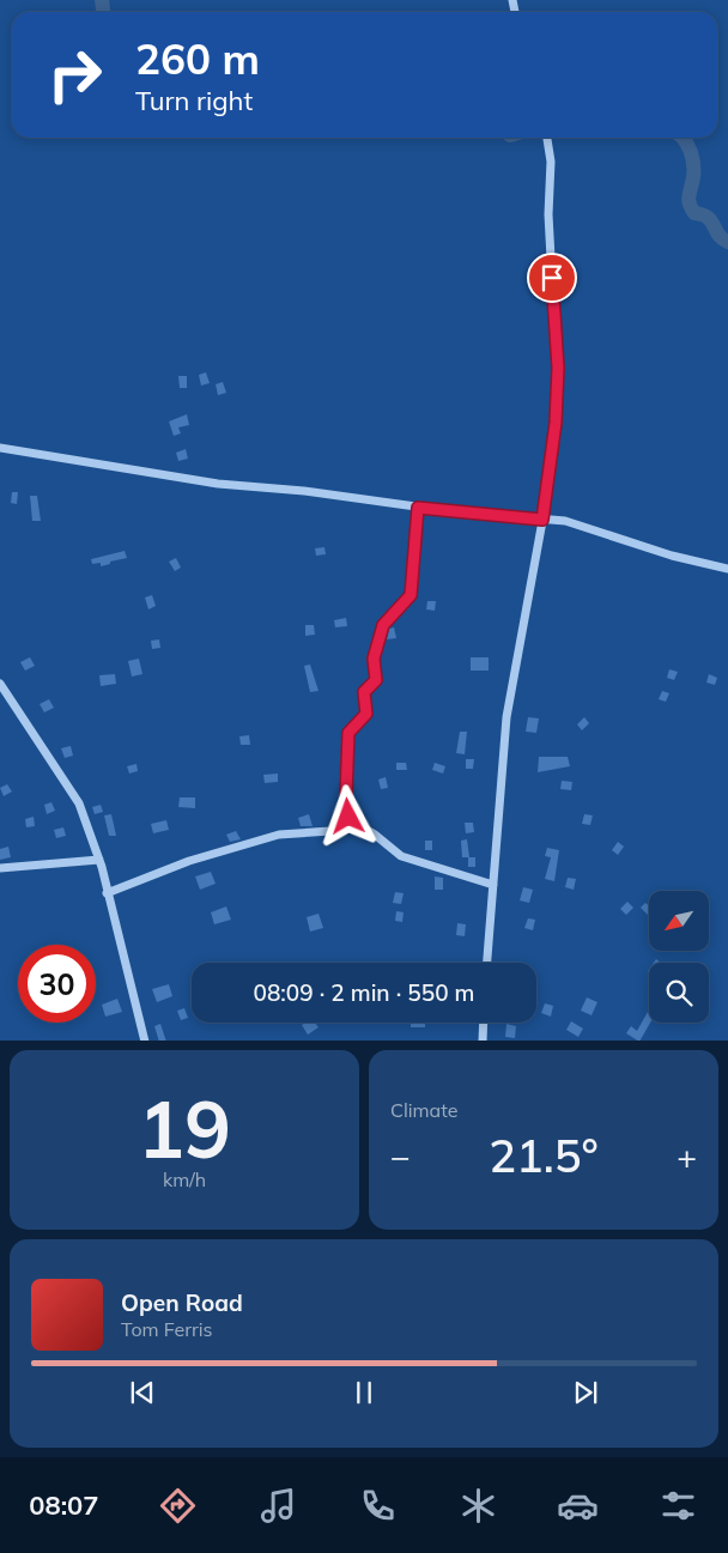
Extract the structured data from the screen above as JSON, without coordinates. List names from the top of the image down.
{
  "north": "bottom left",
  "page": {
    "turn": ["260 m", "Turn right"],
    "limit": "30",
    "trip": "08:09 · 2 min · 550 m",
    "tile": [
      ["19", "km/h"],
      "Climate"
    ],
    "heat": ["−", "21.5°", "+"],
    "song": ["Open Road", "Tom Ferris"],
    "tabs": "08:07"
  }
}
